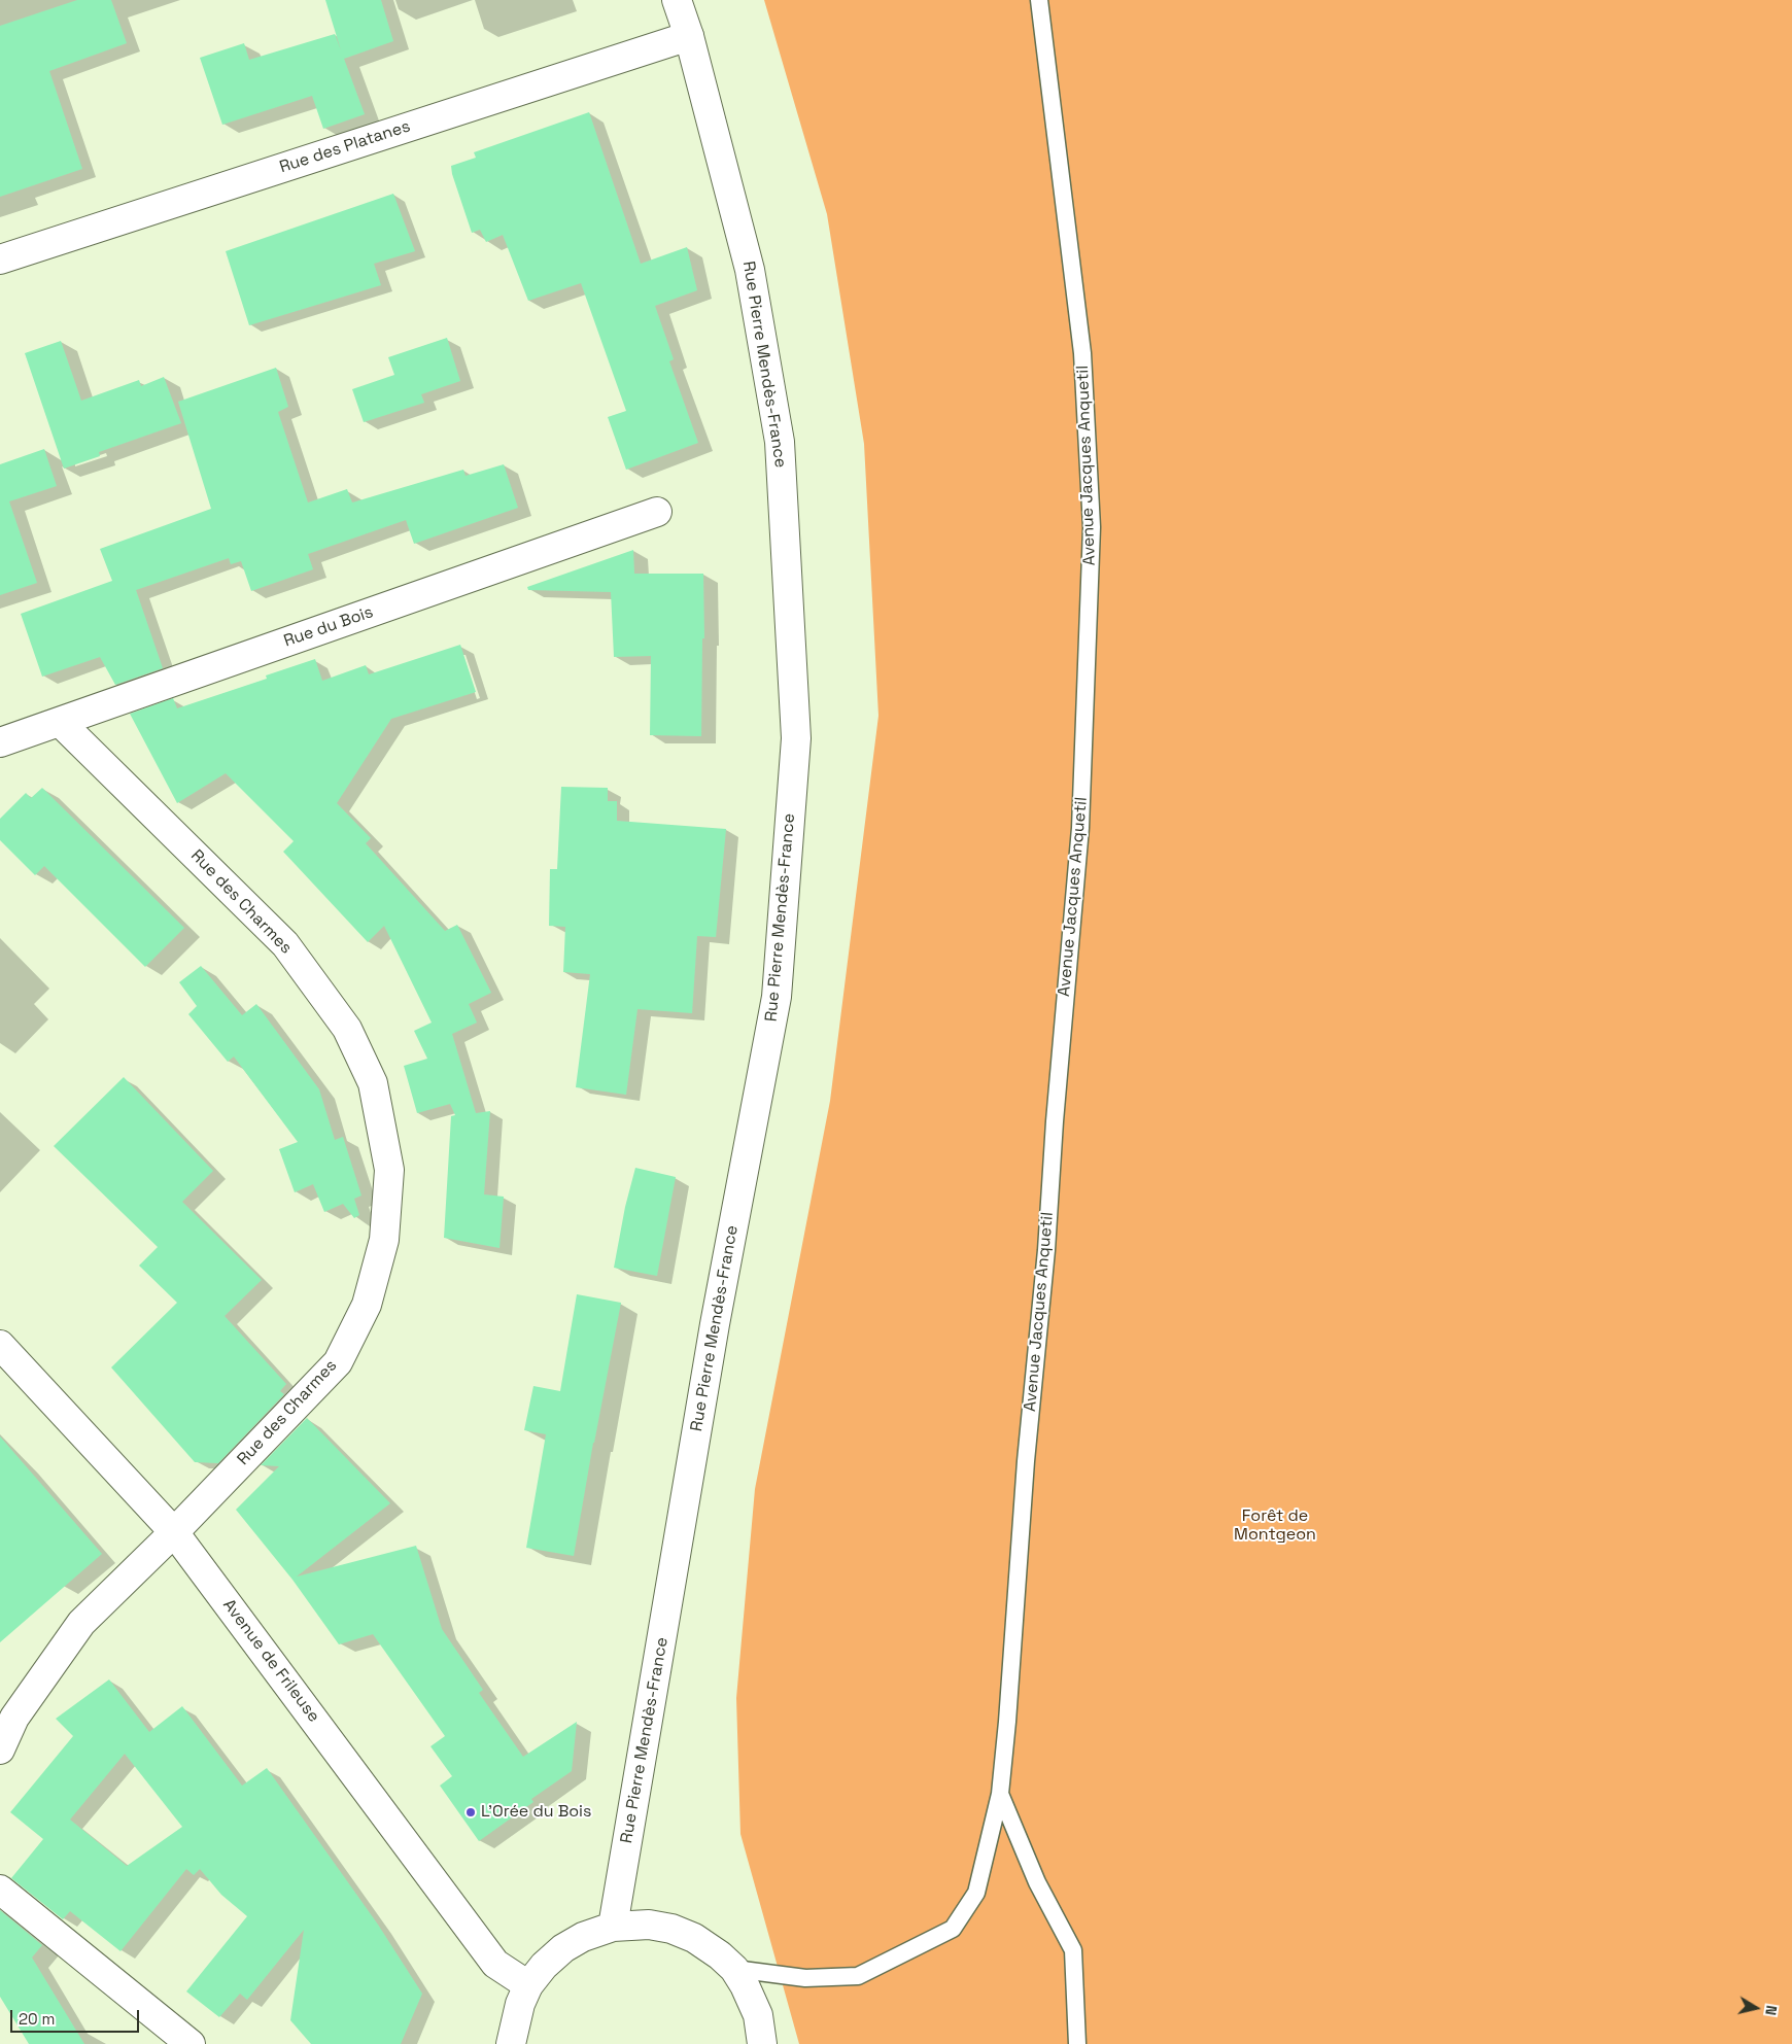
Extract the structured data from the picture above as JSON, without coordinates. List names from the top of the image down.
{
  "streets": {
    "street": [
      "Rue des Platanes",
      "Rue Pierre Mendès-France",
      "Rue du Bois",
      "Rue des Charmes",
      "Avenue de Frileuse"
    ],
    "lane": ["Avenue Jacques Anquetil"]
  },
  "crossings": [
    ["Rue des Platanes", "Rue Pierre Mendès-France"],
    ["Rue du Bois", "Rue des Charmes"],
    ["Rue des Charmes", "Avenue de Frileuse"]
  ],
  "parks": ["Forêt de Montgeon"],
  "places": ["L'Orée du Bois"],
  "scale_bar": "20 m",
  "north": "right"
}
